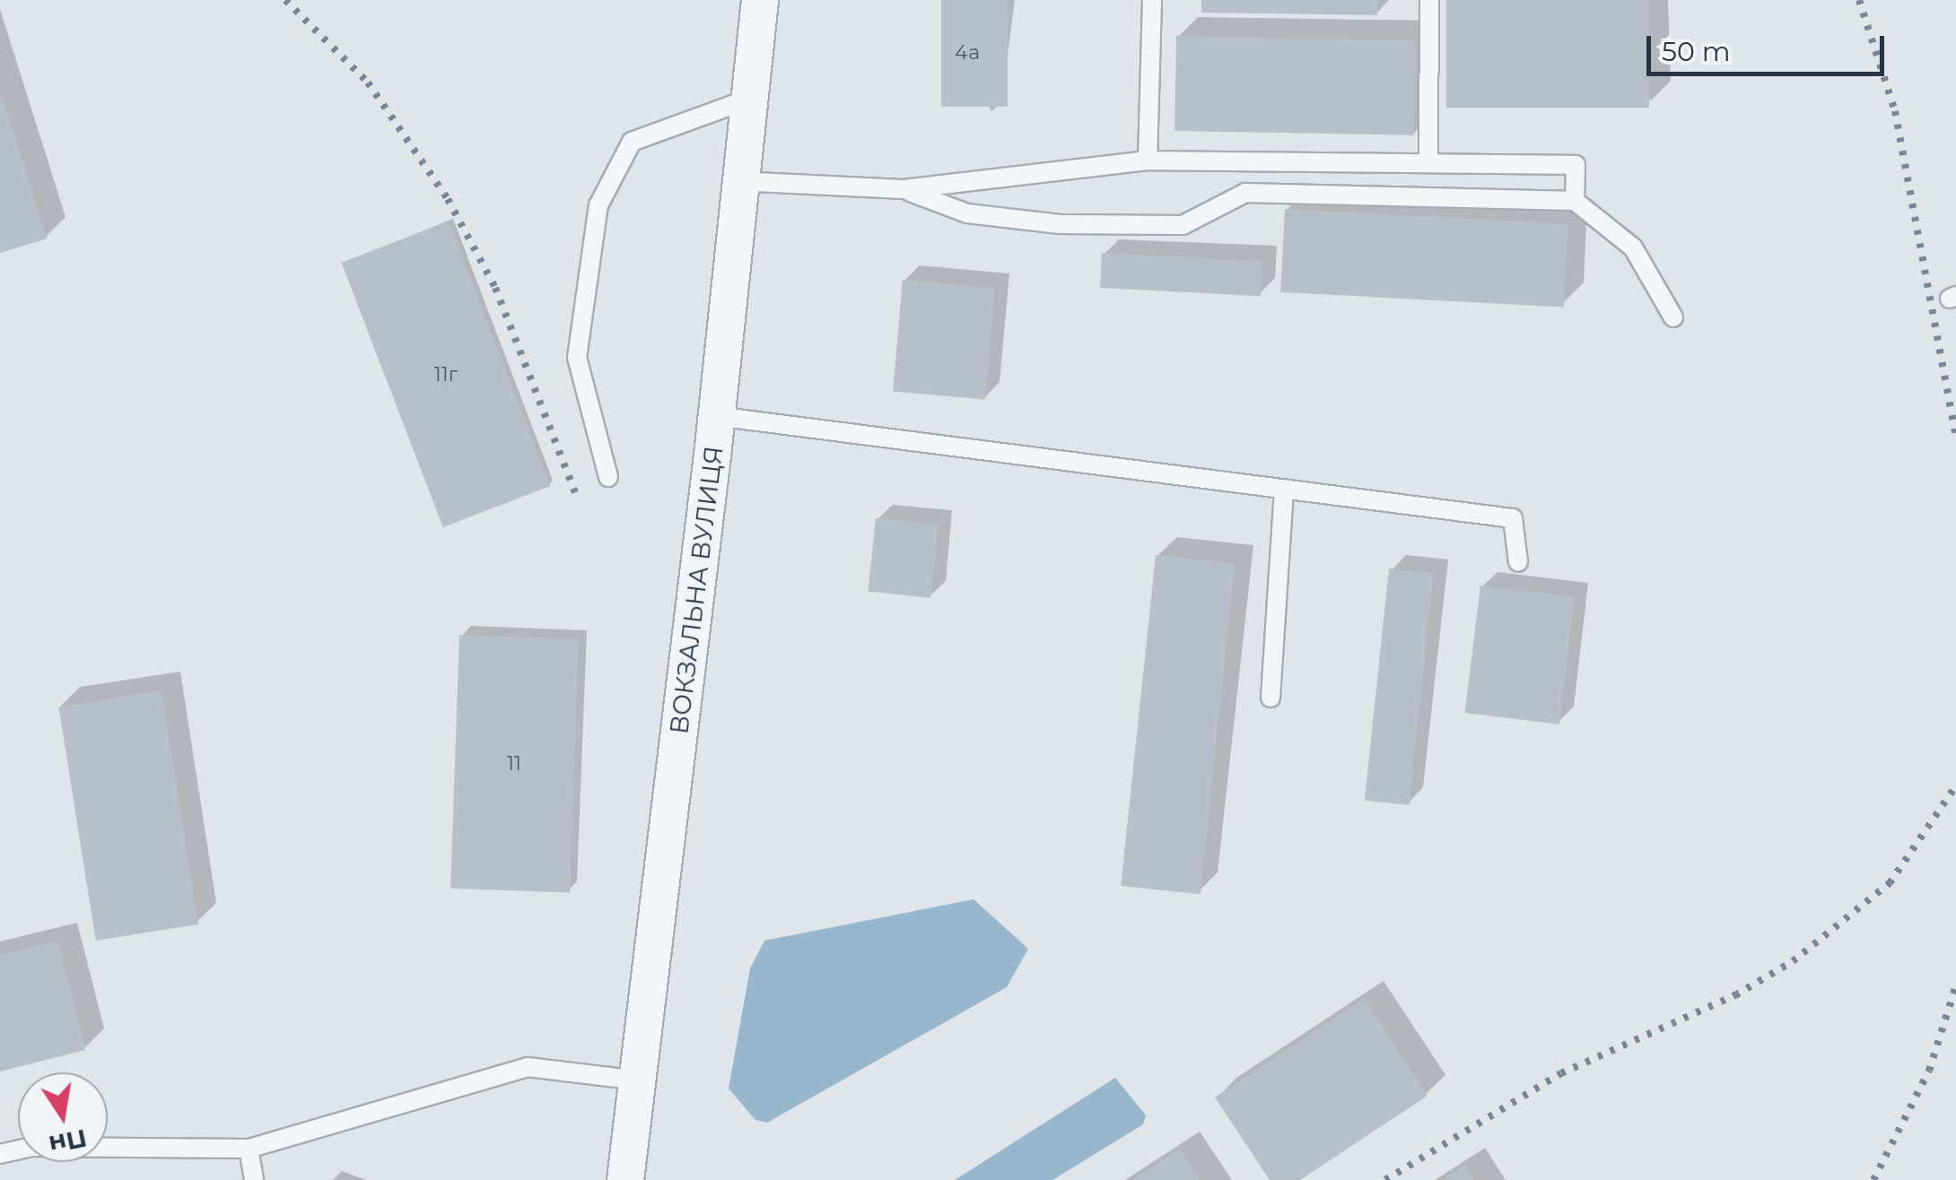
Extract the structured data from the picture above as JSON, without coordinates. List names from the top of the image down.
{
  "streets": {
    "street": ["ВОКЗАЛЬНА ВУЛИЦЯ"]
  },
  "house_numbers": ["4а", "11г", "11"],
  "scale_bar": "50 m",
  "north": "bottom"
}
